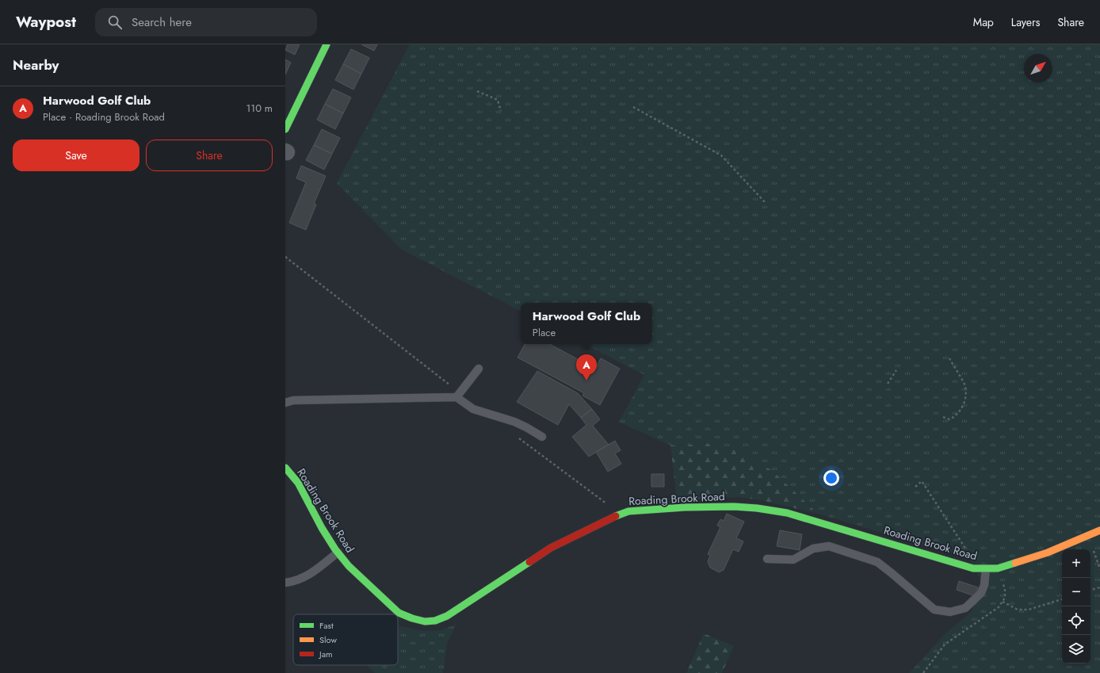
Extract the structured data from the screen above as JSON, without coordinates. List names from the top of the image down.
{
  "streets": {
    "street": ["Roading Brook Road"]
  },
  "legend": ["Fast", "Slow", "Jam"],
  "north": "top right",
  "page": {
    "header": "Waypost",
    "search": "Search here",
    "nav": ["Map", "Layers", "Share"],
    "heading": "Nearby",
    "list": [
      {
        "mark": "A",
        "name": "Harwood Golf Club",
        "note": "Place · Roading Brook Road",
        "value": "110 m"
      }
    ],
    "buttons": ["Save", "Share"],
    "popup": ["Harwood Golf Club", "Place"],
    "pins": "A",
    "map_buttons": ["+", "−"]
  }
}
